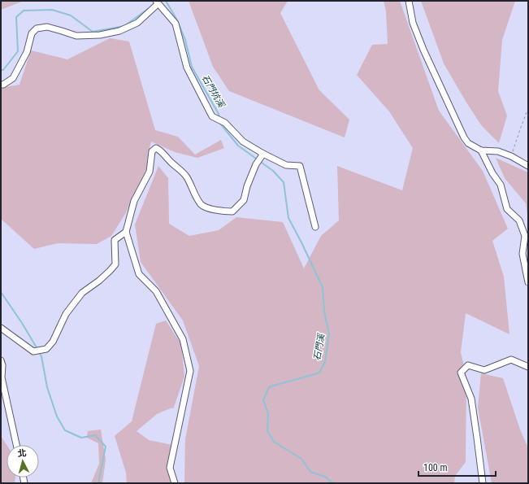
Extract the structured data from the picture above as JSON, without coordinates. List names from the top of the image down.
{
  "water": ["石門坑溪", "石門溪"],
  "scale_bar": "100 m",
  "north": "top"
}
